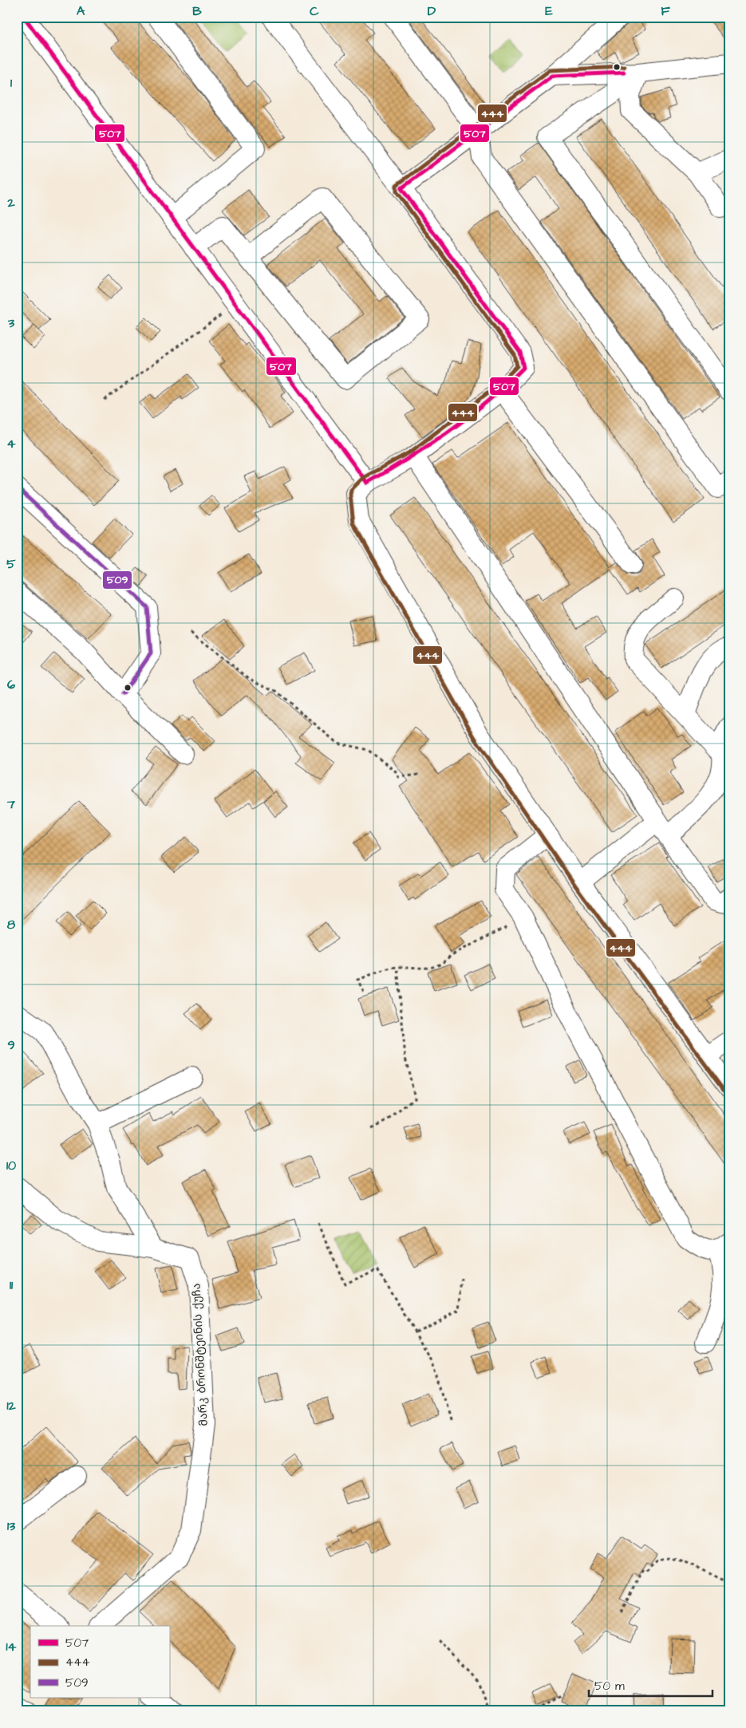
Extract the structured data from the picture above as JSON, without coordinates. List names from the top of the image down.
{
  "streets": {
    "street": ["მარკ ბრონშტეინის ქუჩა"]
  },
  "lines": ["transit line 507", "transit line 444", "transit line 509"],
  "legend": ["507", "444", "509"],
  "scale_bar": "50 m",
  "grid": {
    "columns": [
      "A",
      "B",
      "C",
      "D",
      "E",
      "F"
    ],
    "rows": [
      "1",
      "2",
      "3",
      "4",
      "5",
      "6",
      "7",
      "8",
      "9",
      "10",
      "11",
      "12",
      "13",
      "14"
    ]
  }
}
